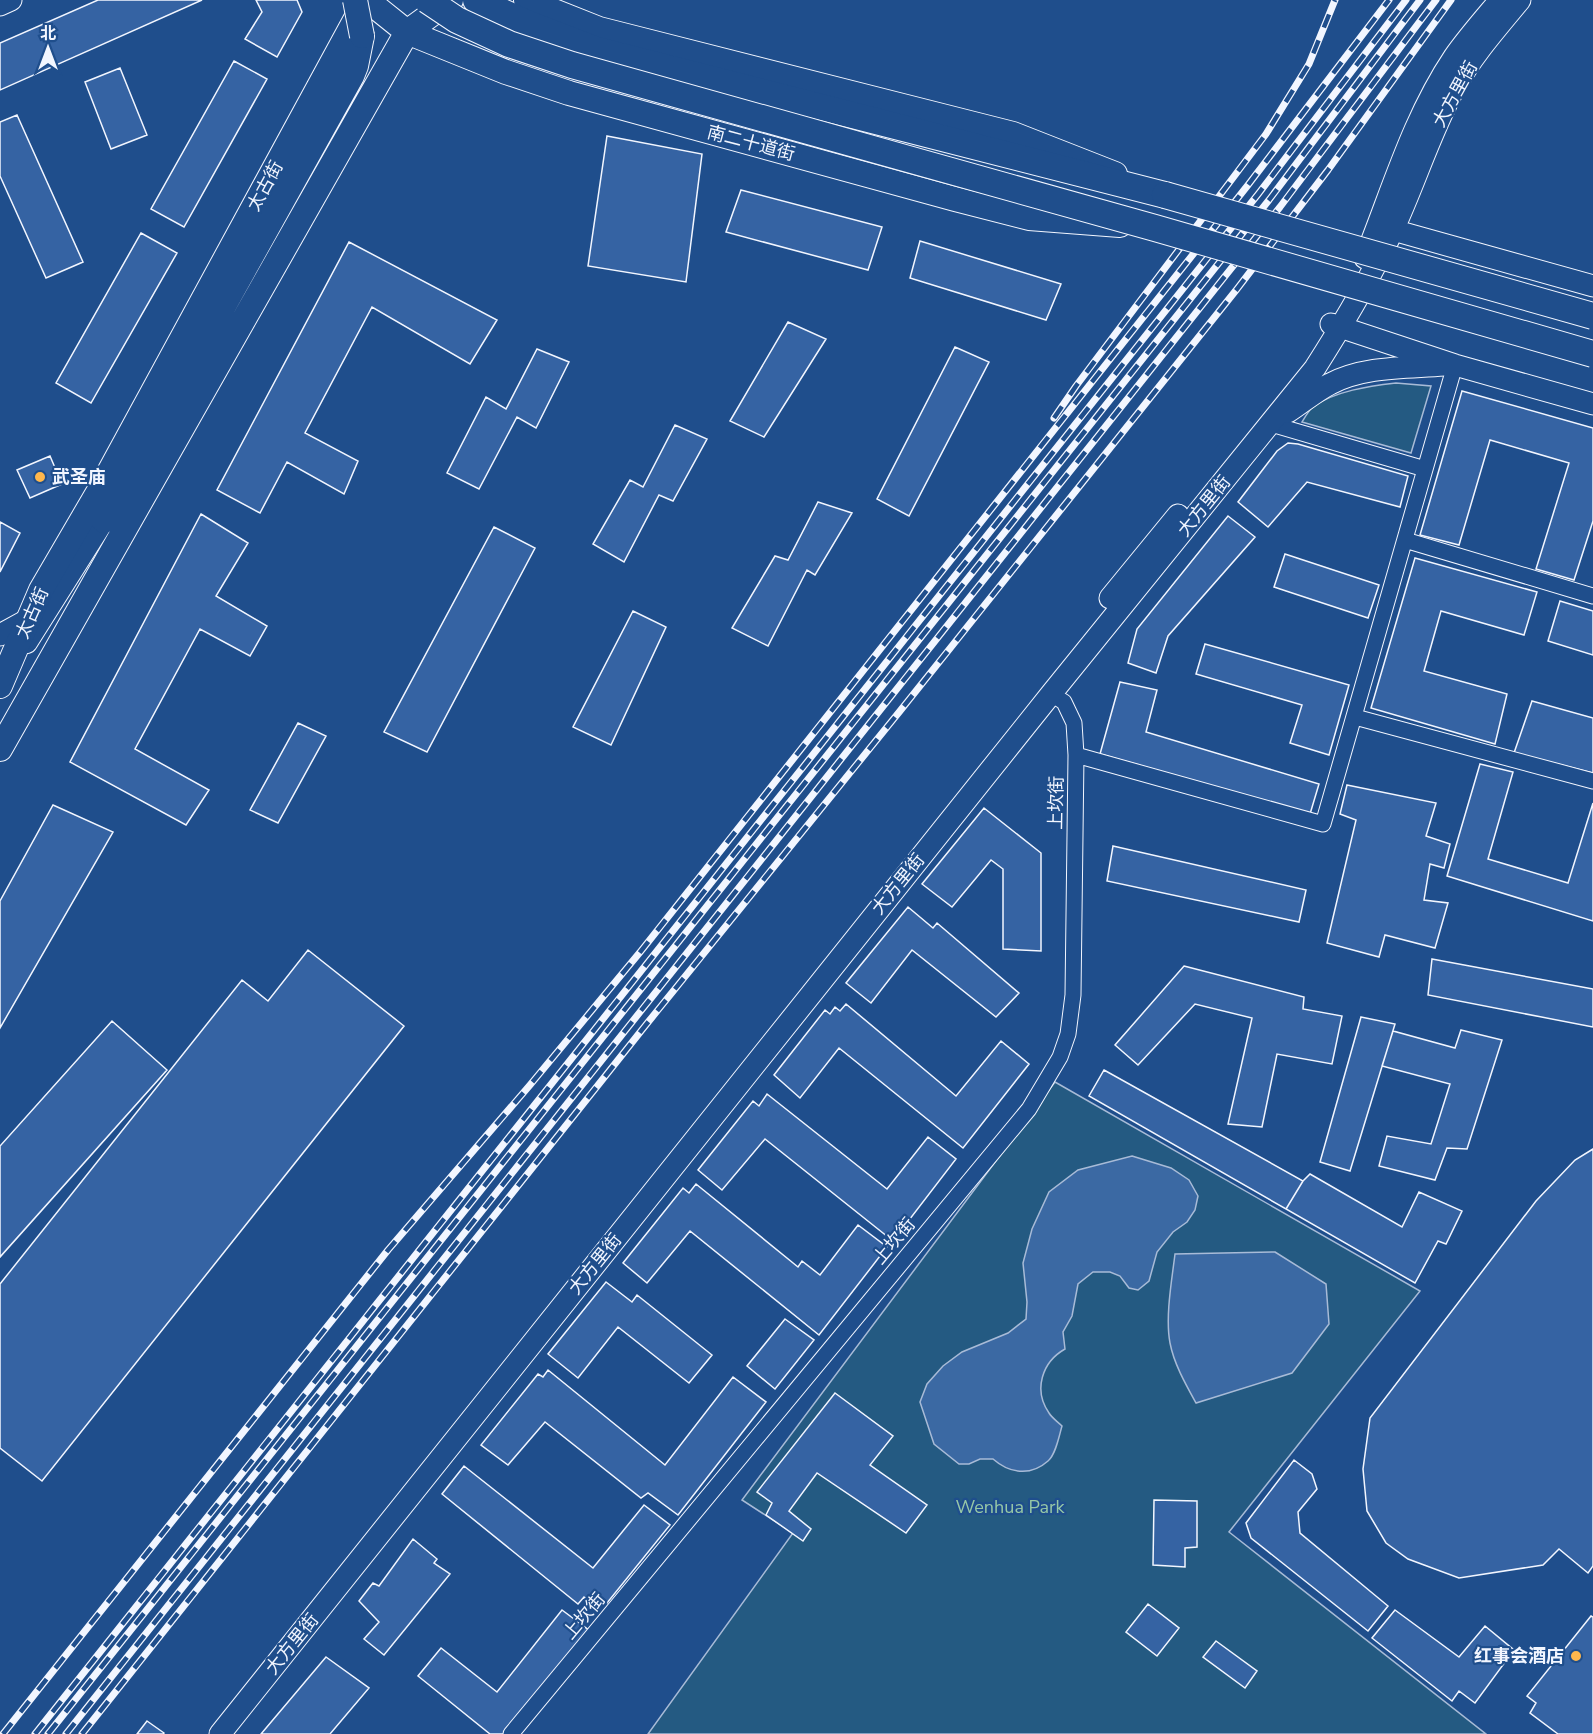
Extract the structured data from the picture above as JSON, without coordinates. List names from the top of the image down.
{
  "streets": {
    "main road": ["大方里街", "南二十道街", "太古街"],
    "street": ["上坎街"]
  },
  "crossings": [
    ["大方里街", "上坎街"],
    ["南二十道街", "太古街"]
  ],
  "parks": ["Wenhua Park"],
  "places": ["武圣庙", "红事会酒店"],
  "north": "top"
}
